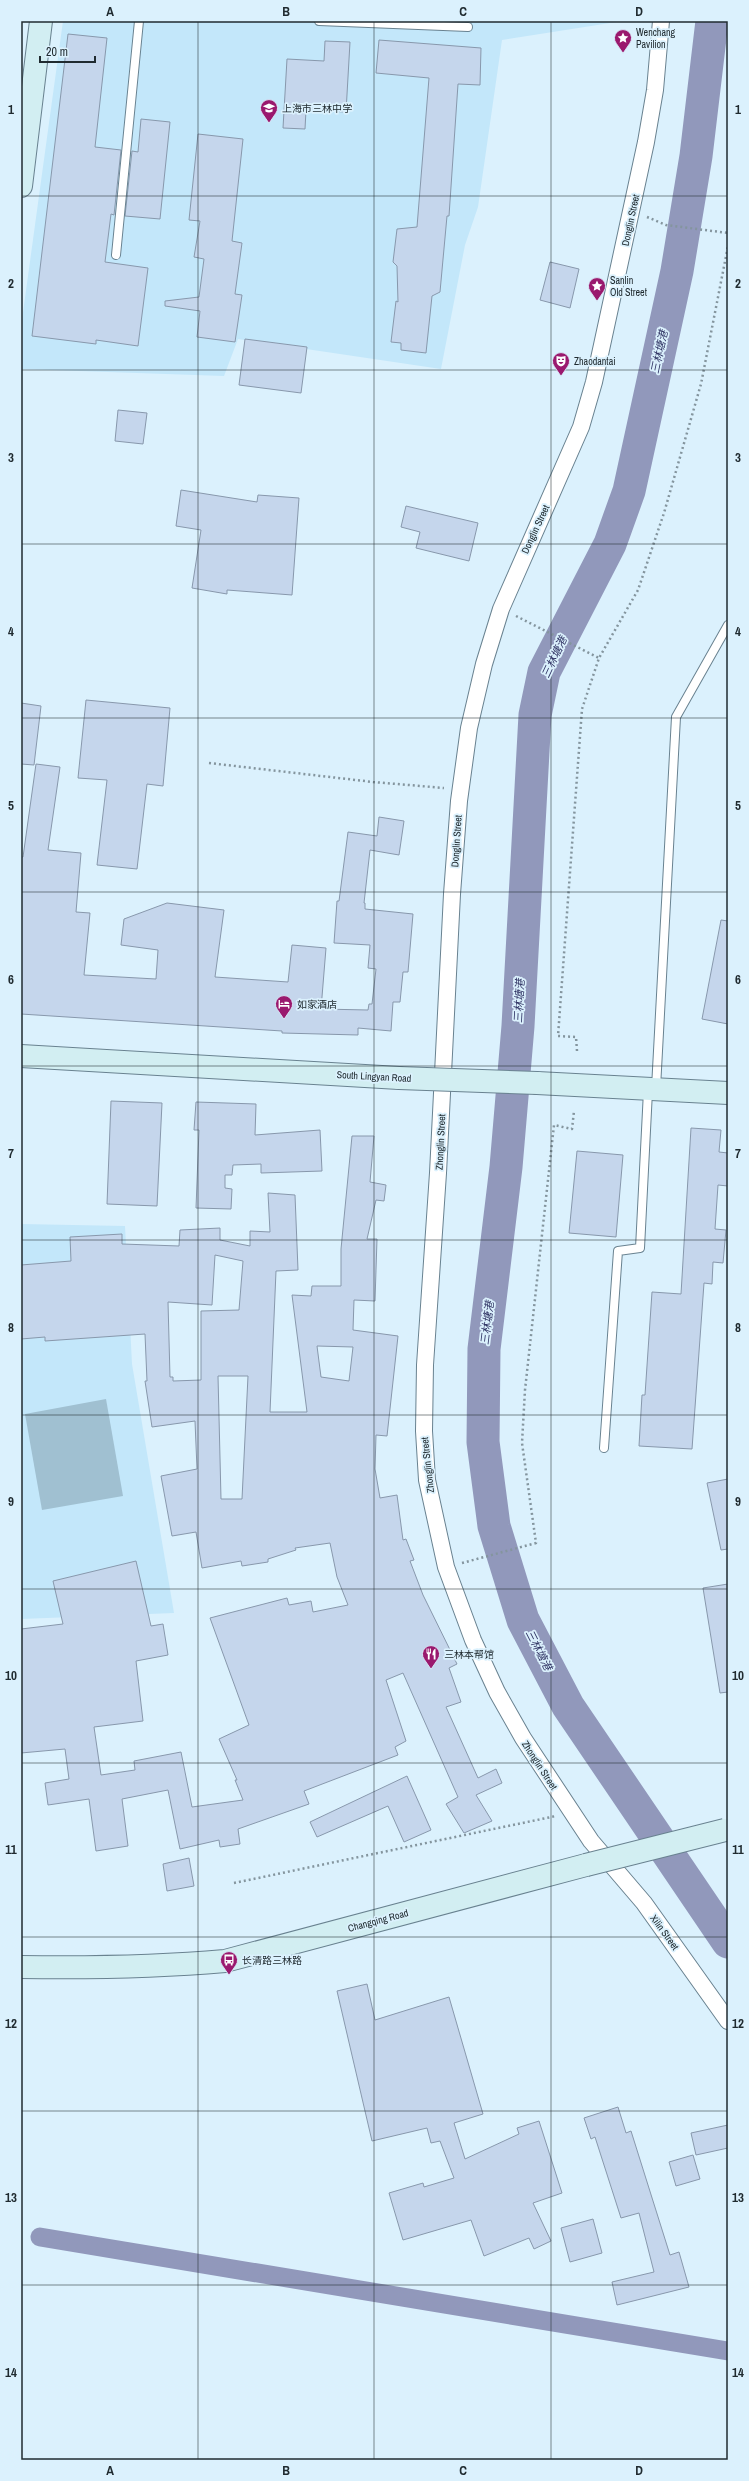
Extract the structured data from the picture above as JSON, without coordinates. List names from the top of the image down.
{
  "streets": {
    "main road": ["South Lingyan Road", "Changqing Road"],
    "street": ["Donglin Street", "Zhonglin Street", "Xilin Street"]
  },
  "crossings": [
    ["Donglin Street", "Zhonglin Street"],
    ["Zhonglin Street", "Changqing Road"],
    ["Zhonglin Street", "Xilin Street"],
    ["Changqing Road", "Xilin Street"]
  ],
  "water": ["三林塘港"],
  "places": {
    "place": ["Wenchang Pavilion", "Sanlin Old Street"],
    "school or university": ["上海市三林中学"],
    "theatre": ["Zhaodantai"],
    "hotel": ["如家酒店"],
    "restaurant": ["三林本帮馆"],
    "bus stop": ["长清路三林路"]
  },
  "scale_bar": "20 m",
  "grid": {
    "columns": [
      "A",
      "B",
      "C",
      "D"
    ],
    "rows": [
      "1",
      "2",
      "3",
      "4",
      "5",
      "6",
      "7",
      "8",
      "9",
      "10",
      "11",
      "12",
      "13",
      "14"
    ]
  }
}
